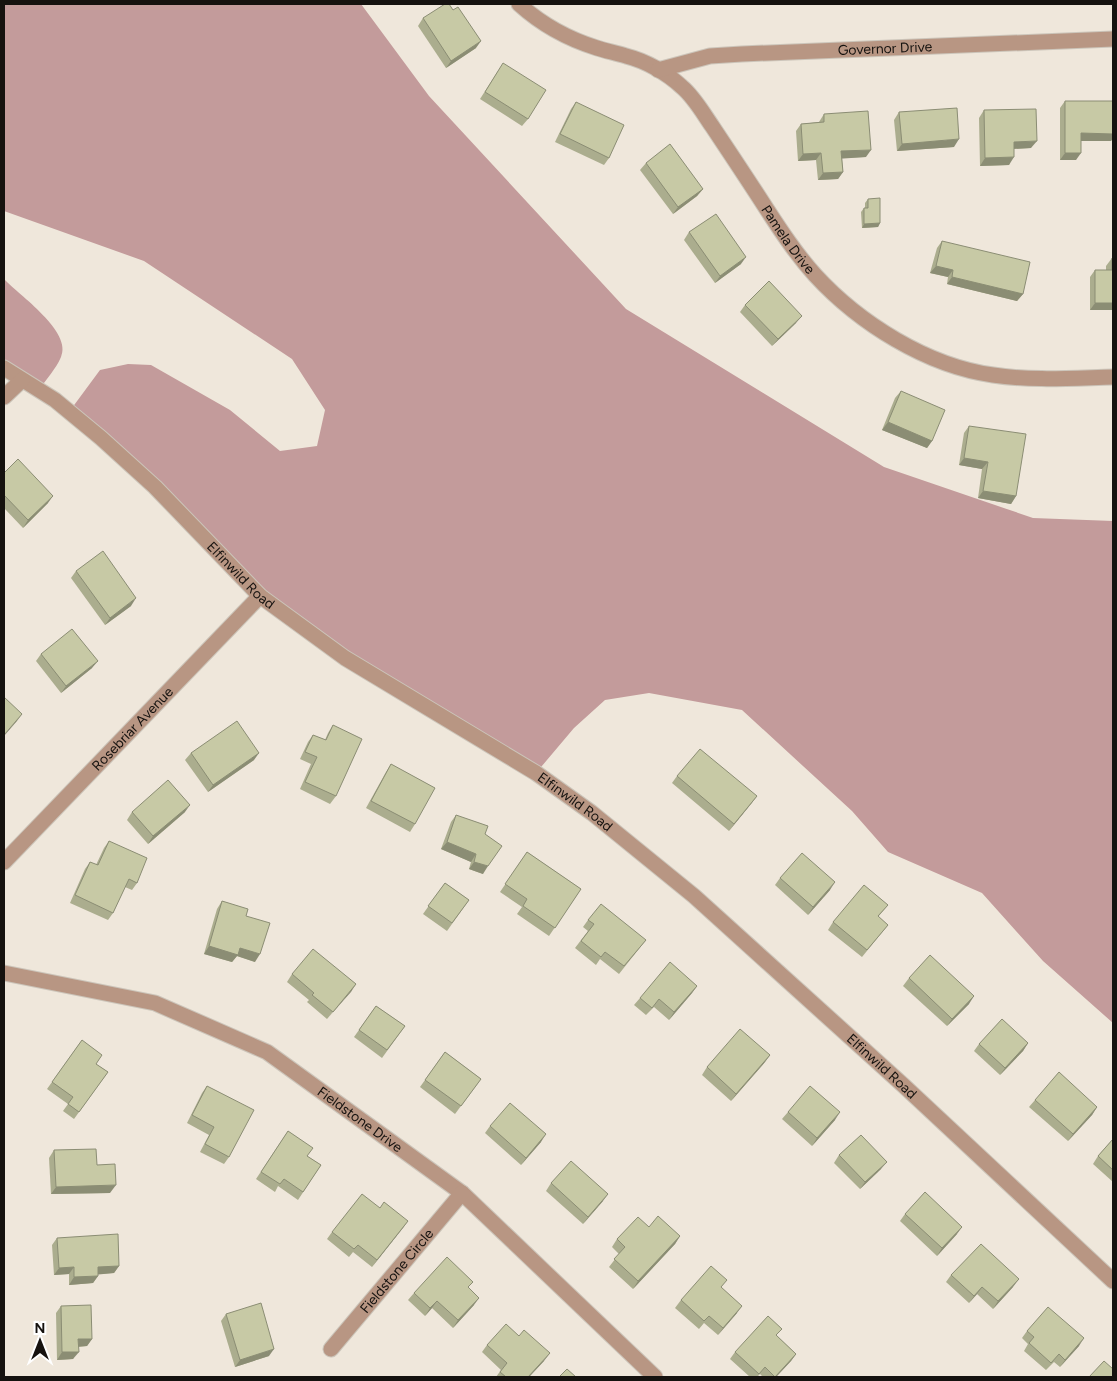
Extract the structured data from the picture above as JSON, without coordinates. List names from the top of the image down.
{
  "streets": {
    "street": [
      "Governor Drive",
      "Pamela Drive",
      "Elfinwild Road",
      "Rosebriar Avenue",
      "Fieldstone Drive",
      "Fieldstone Circle"
    ]
  },
  "crossings": [
    ["Governor Drive", "Pamela Drive"],
    ["Elfinwild Road", "Rosebriar Avenue"],
    ["Fieldstone Drive", "Fieldstone Circle"]
  ],
  "north": "top"
}
